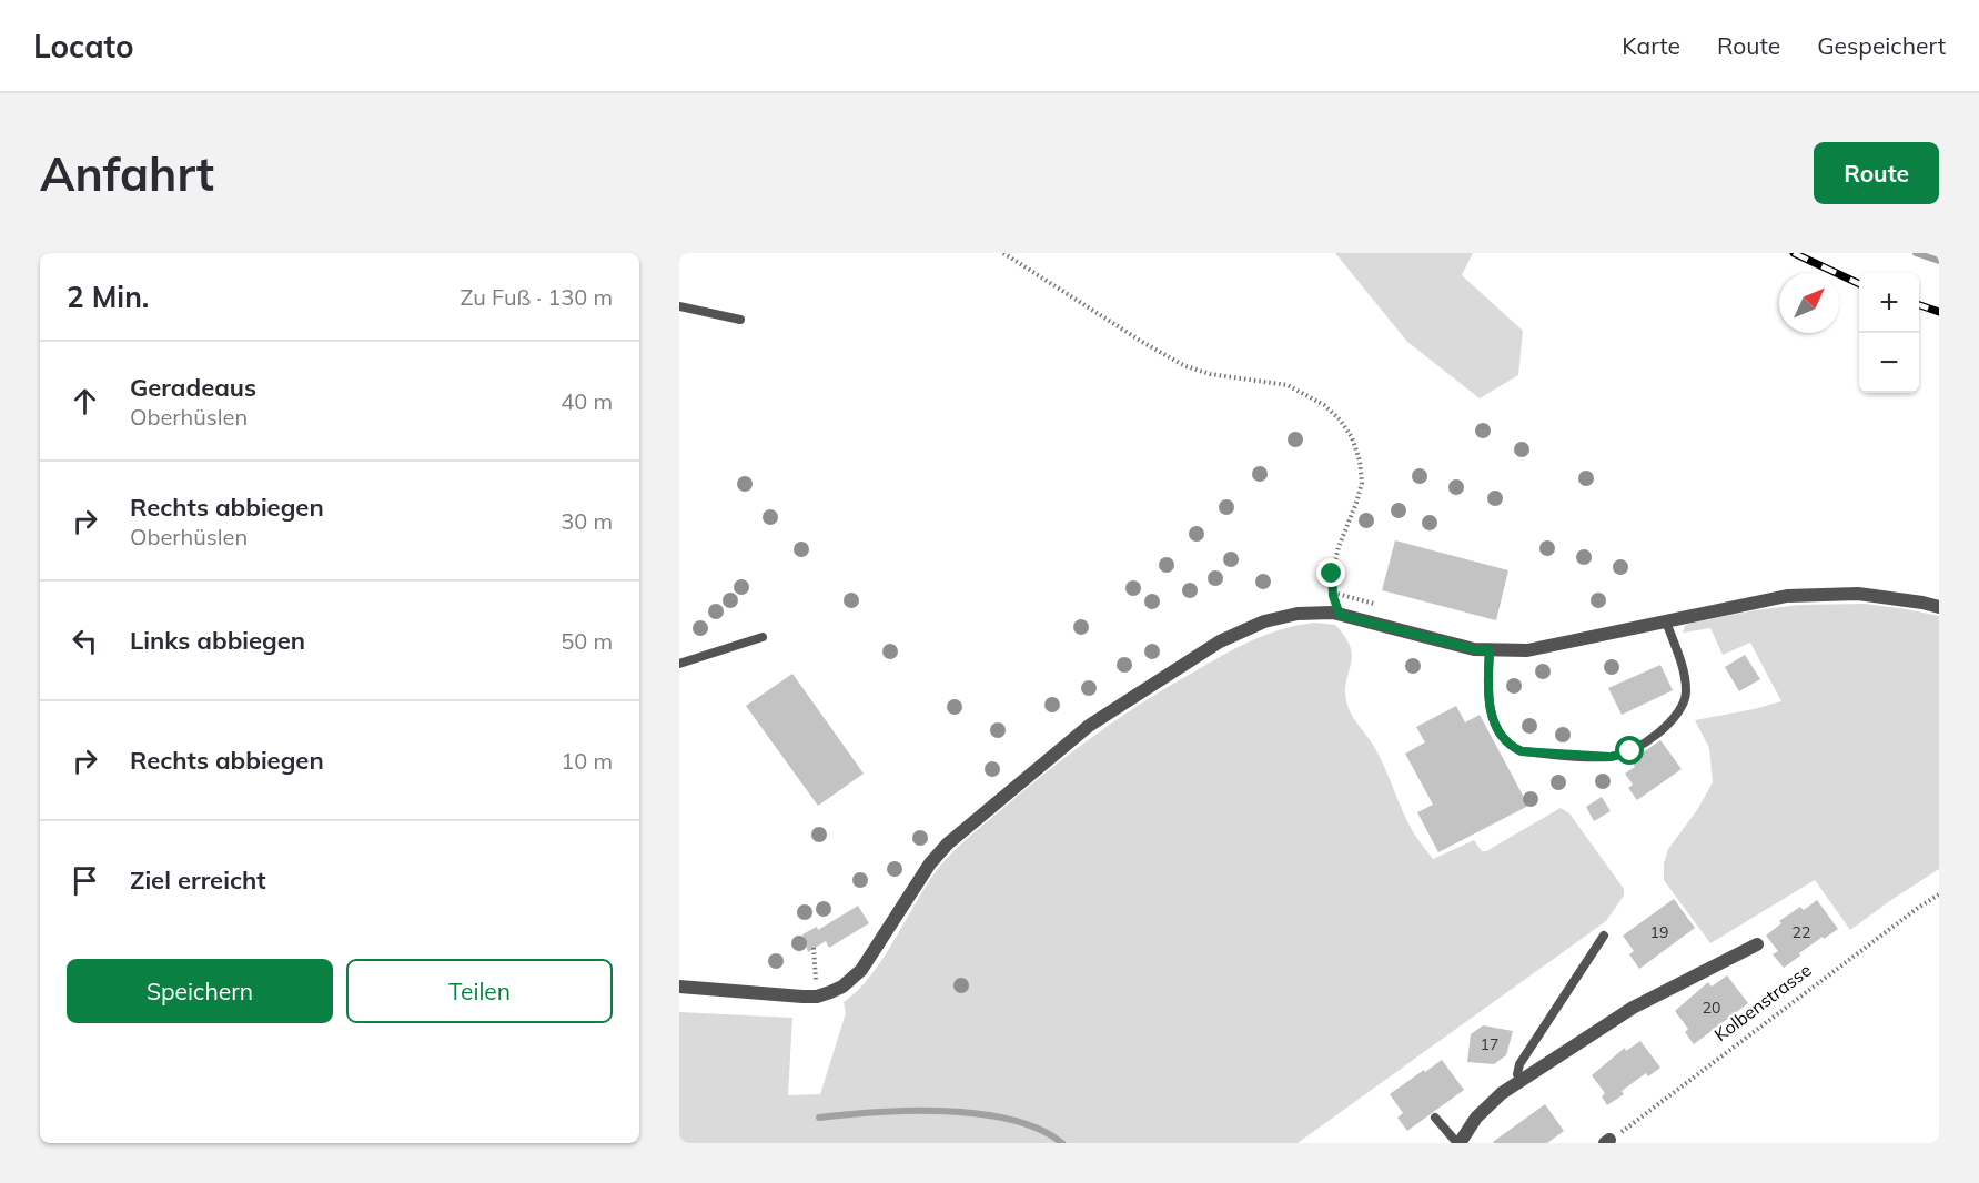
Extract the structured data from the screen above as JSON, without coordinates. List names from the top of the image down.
{
  "streets": {
    "path": ["Kolbenstrasse"]
  },
  "house_numbers": [
    "19",
    "22",
    "20",
    "17"
  ],
  "north": "top right",
  "page": {
    "header": "Locato",
    "nav": ["Karte", "Route", "Gespeichert"],
    "buttons": [
      "Route",
      ["Speichern", "Teilen"]
    ],
    "title": "Anfahrt",
    "heading": ["2 Min.", "Zu Fuß · 130 m"],
    "map_buttons": ["+", "−"],
    "list": [
      ["Geradeaus", "Oberhüslen", "40 m"],
      ["Rechts abbiegen", "Oberhüslen", "30 m"],
      ["Links abbiegen", "50 m"],
      ["Rechts abbiegen", "10 m"],
      "Ziel erreicht"
    ]
  }
}
